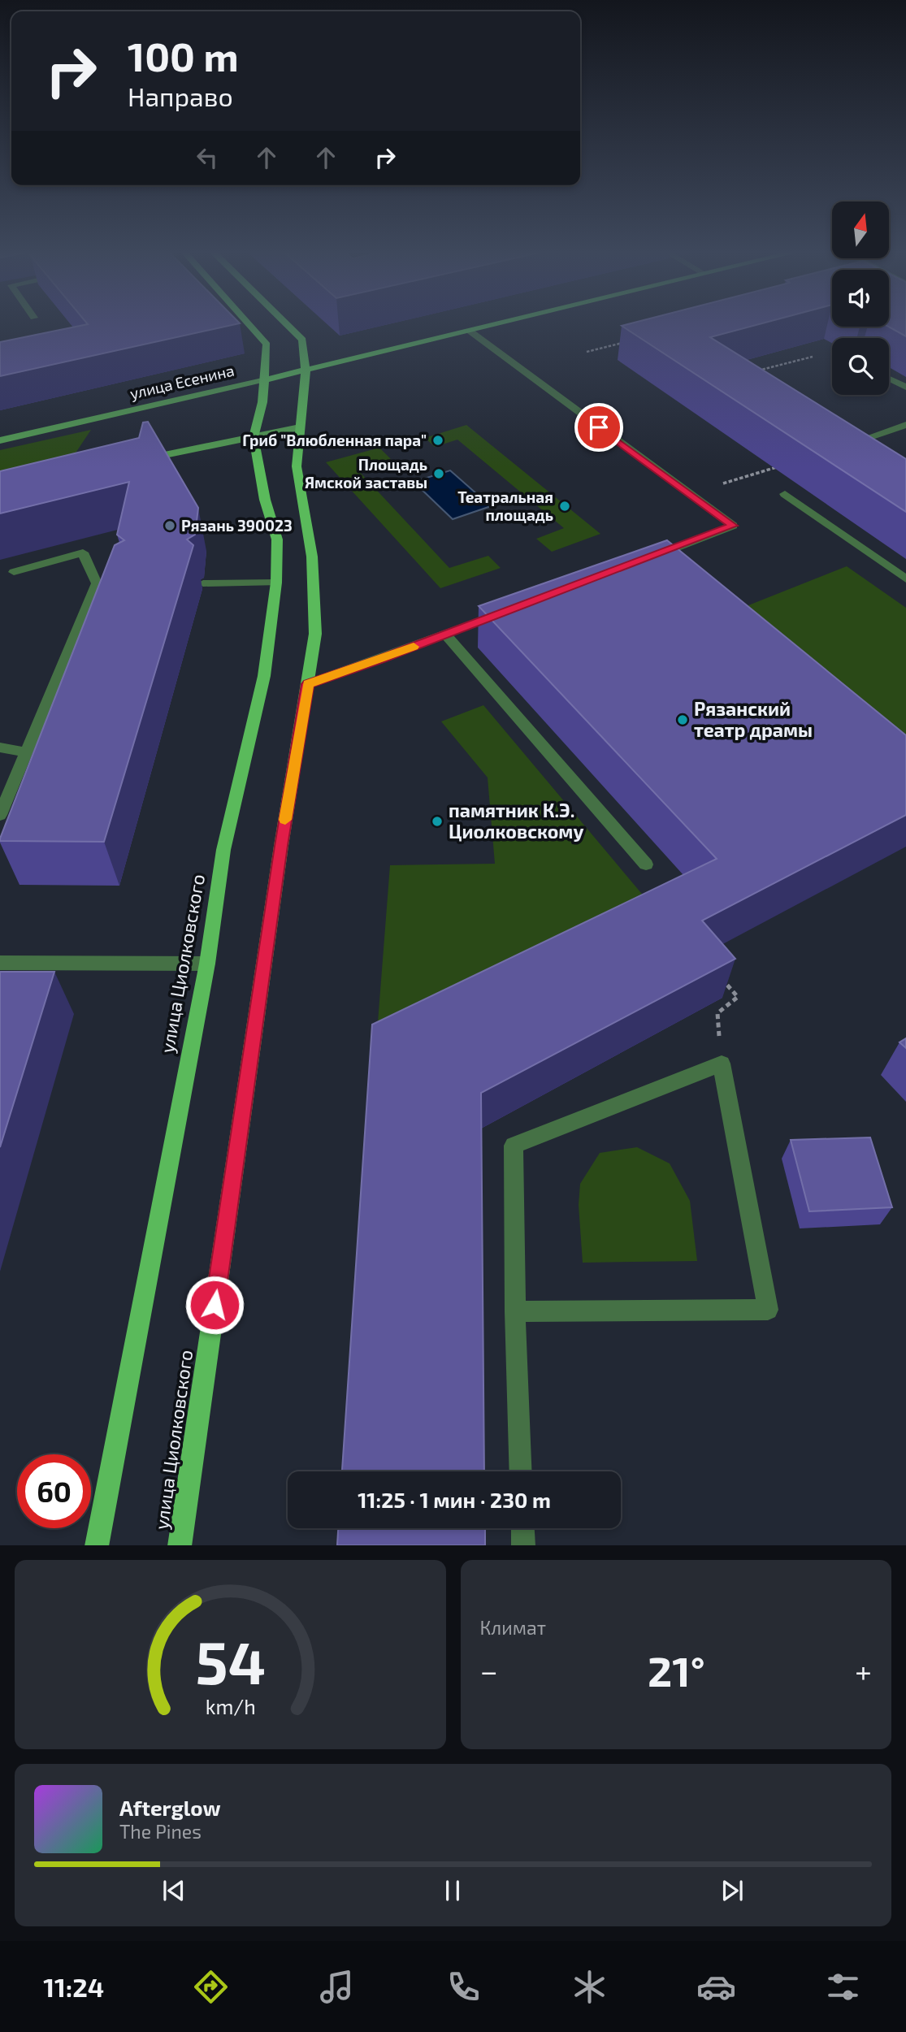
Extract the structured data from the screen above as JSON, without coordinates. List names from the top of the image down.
{
  "streets": {
    "main road": ["улица Есенина", "улица Циолковского"]
  },
  "crossings": [
    ["улица Есенина", "улица Циолковского"]
  ],
  "places": [
    "Гриб \"Влюбленная пара\"",
    "Площадь Ямской заставы",
    "Театральная площадь",
    "Рязань 390023",
    "Рязанский театр драмы",
    "памятник К.Э. Циолковскому"
  ],
  "north": "top",
  "page": {
    "turn": ["100 m", "Направо"],
    "limit": "60",
    "trip": "11:25 · 1 мин · 230 m",
    "tile": "Климат",
    "heat": ["−", "21°", "+"],
    "song": ["Afterglow", "The Pines"],
    "tabs": "11:24",
    "gauge": ["54", "km/h"]
  }
}
